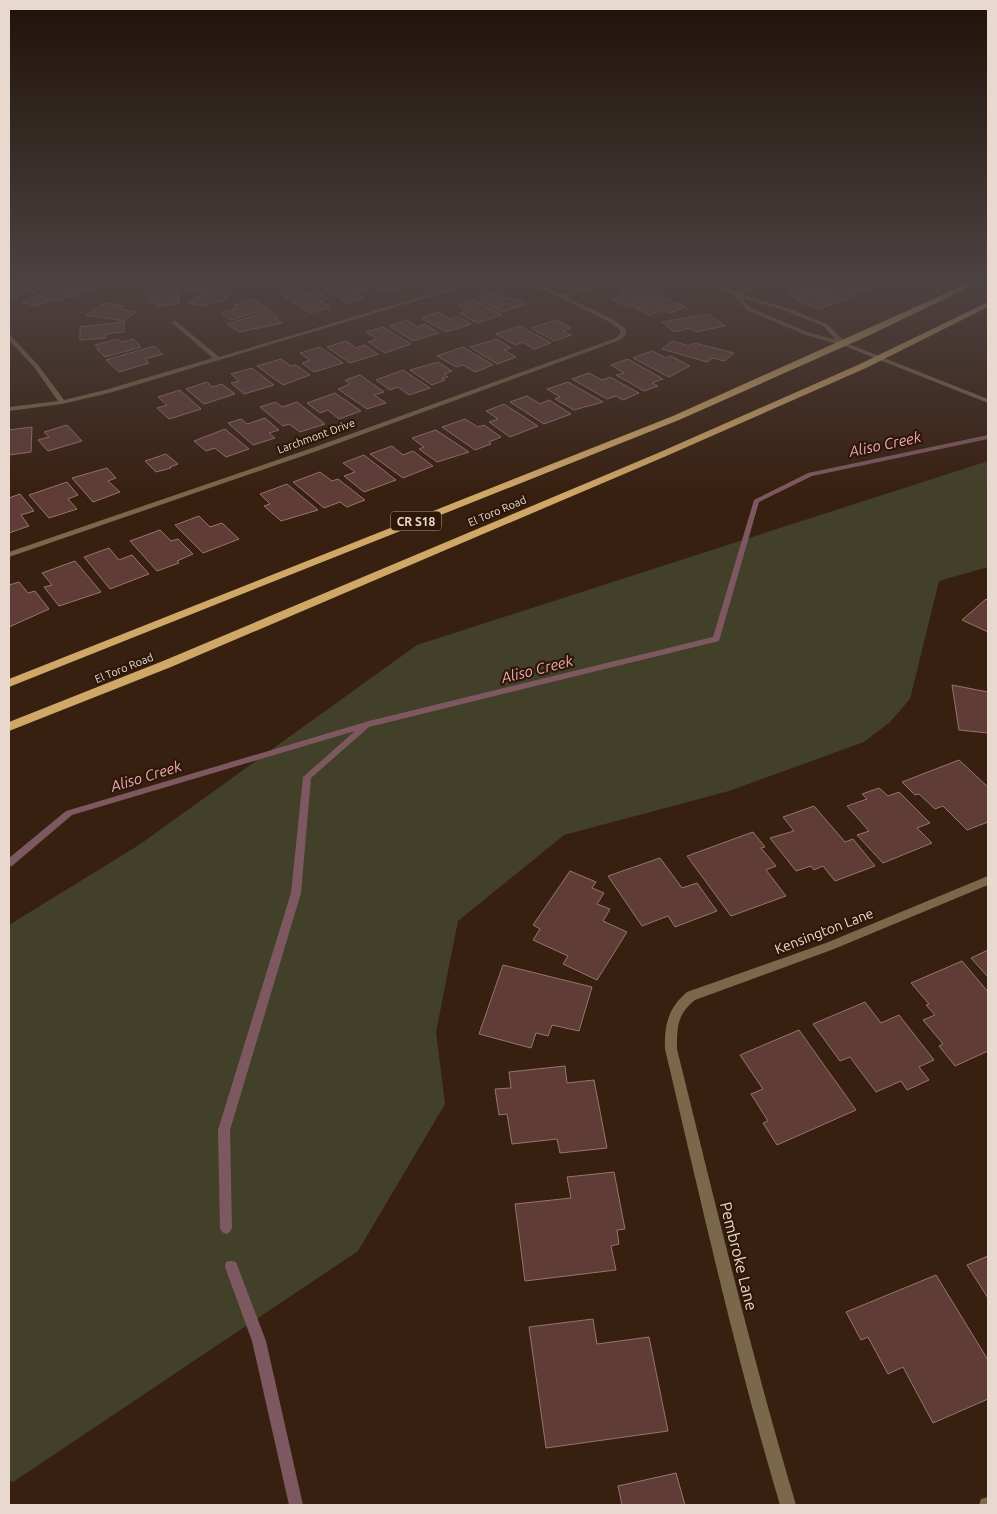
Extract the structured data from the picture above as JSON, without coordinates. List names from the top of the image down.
{
  "streets": {
    "main road": ["El Toro Road", "CR S18"],
    "street": ["Larchmont Drive", "Kensington Lane", "Pembroke Lane"]
  },
  "crossings": [
    ["Kensington Lane", "Pembroke Lane"]
  ],
  "water": ["Aliso Creek"]
}
